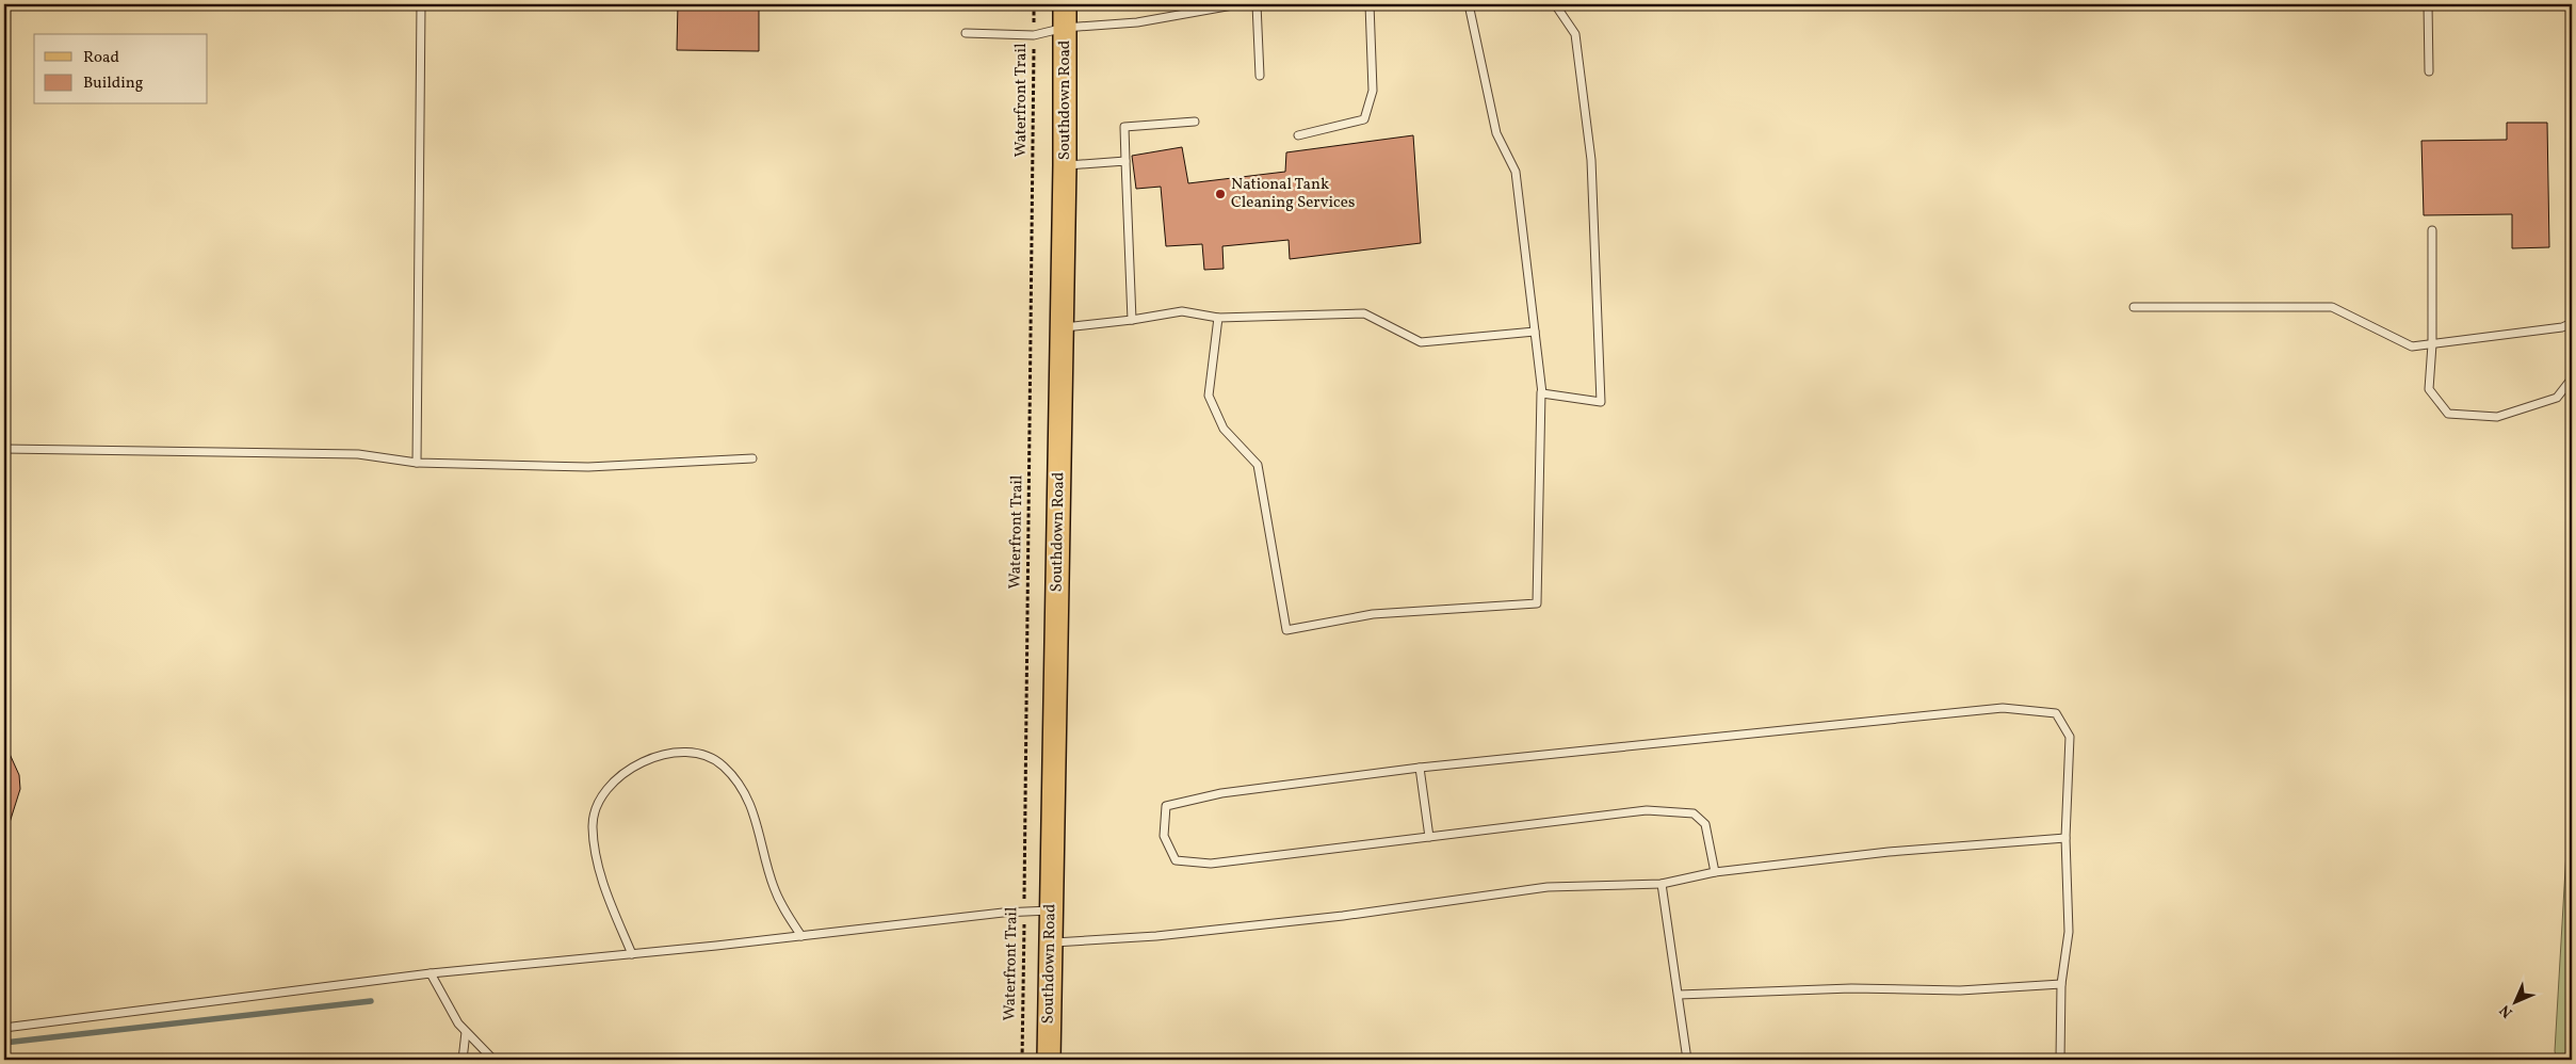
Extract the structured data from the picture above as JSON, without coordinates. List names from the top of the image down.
{
  "streets": {
    "main road": ["Southdown Road"],
    "path": ["Waterfront Trail"]
  },
  "places": ["National Tank Cleaning Services"],
  "legend": ["Road", "Building"],
  "north": "bottom left"
}
